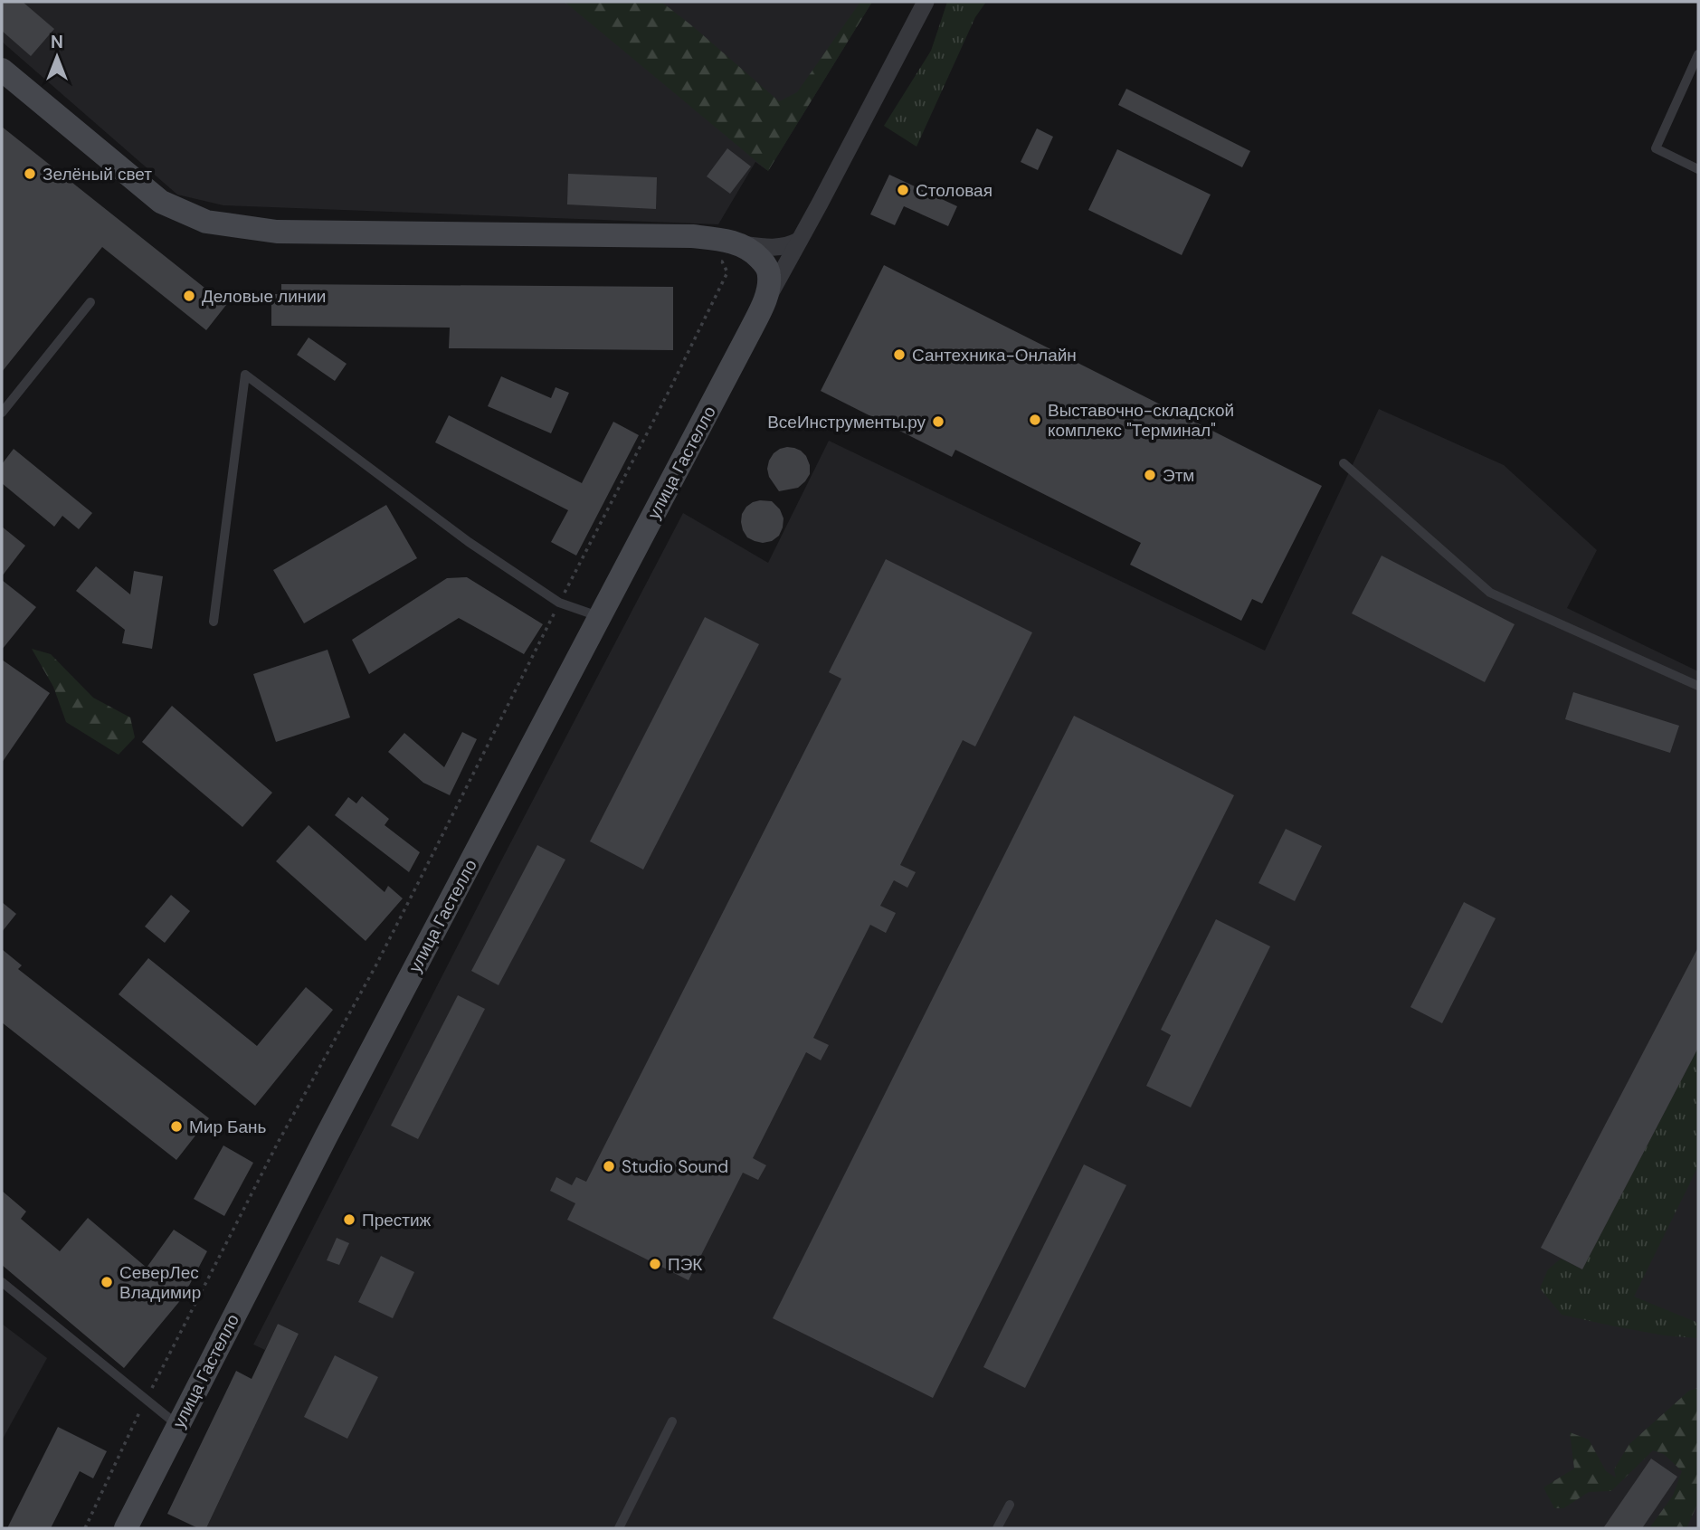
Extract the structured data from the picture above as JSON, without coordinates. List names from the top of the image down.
{
  "streets": {
    "main road": ["улица Гастелло"]
  },
  "places": [
    "Зелёный свет",
    "Столовая",
    "Деловые линии",
    "Сантехника-Онлайн",
    "Выставочно-складской комплекс \"Терминал\"",
    "ВсеИнструменты.ру",
    "Этм",
    "Мир Бань",
    "Studio Sound",
    "Престиж",
    "ПЭК",
    "СеверЛес Владимир"
  ],
  "north": "top"
}
